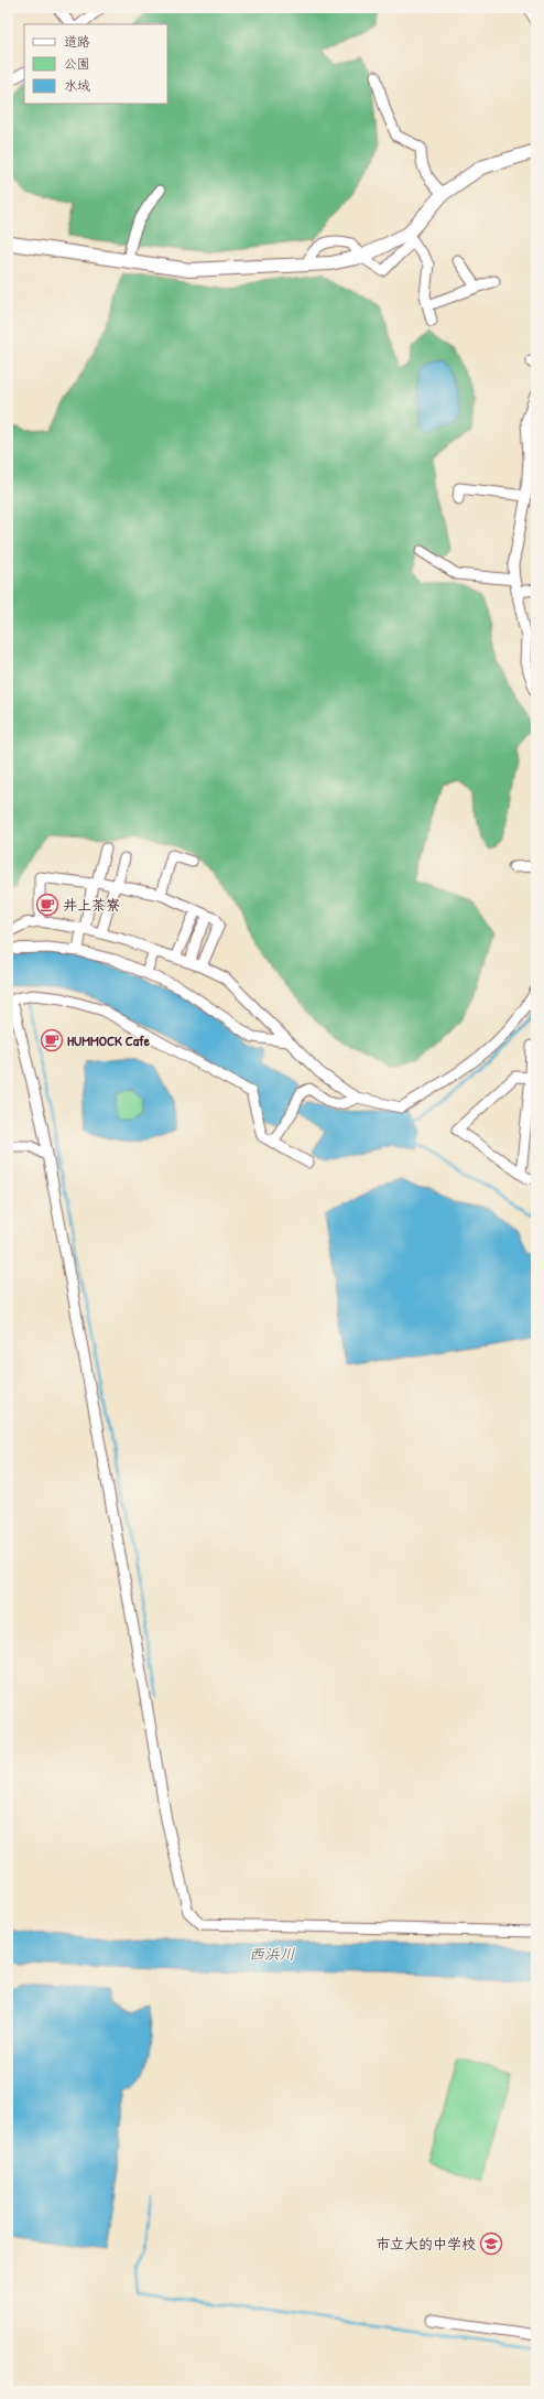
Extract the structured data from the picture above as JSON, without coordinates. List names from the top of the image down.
{
  "water": ["西浜川"],
  "places": {
    "cafe": ["井上茶寮", "HUMMOCK Cafe"],
    "school or university": ["市立大的中学校"]
  },
  "legend": ["道路", "公園", "水域"]
}
